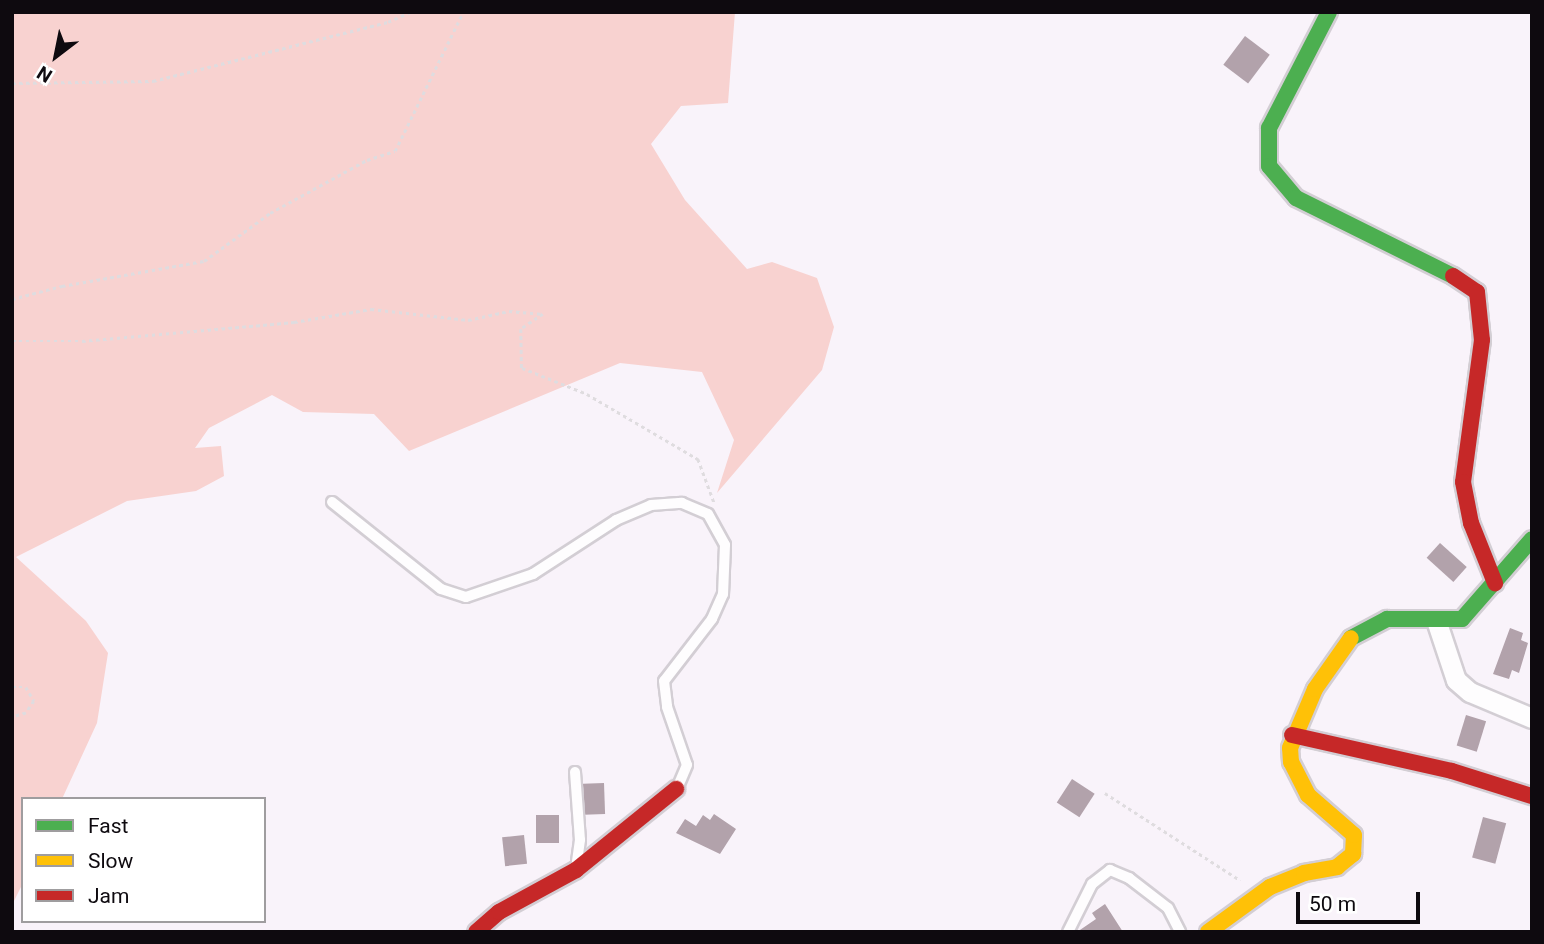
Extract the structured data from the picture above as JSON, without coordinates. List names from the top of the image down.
{
  "legend": ["Fast", "Slow", "Jam"],
  "scale_bar": "50 m",
  "north": "bottom left"
}
